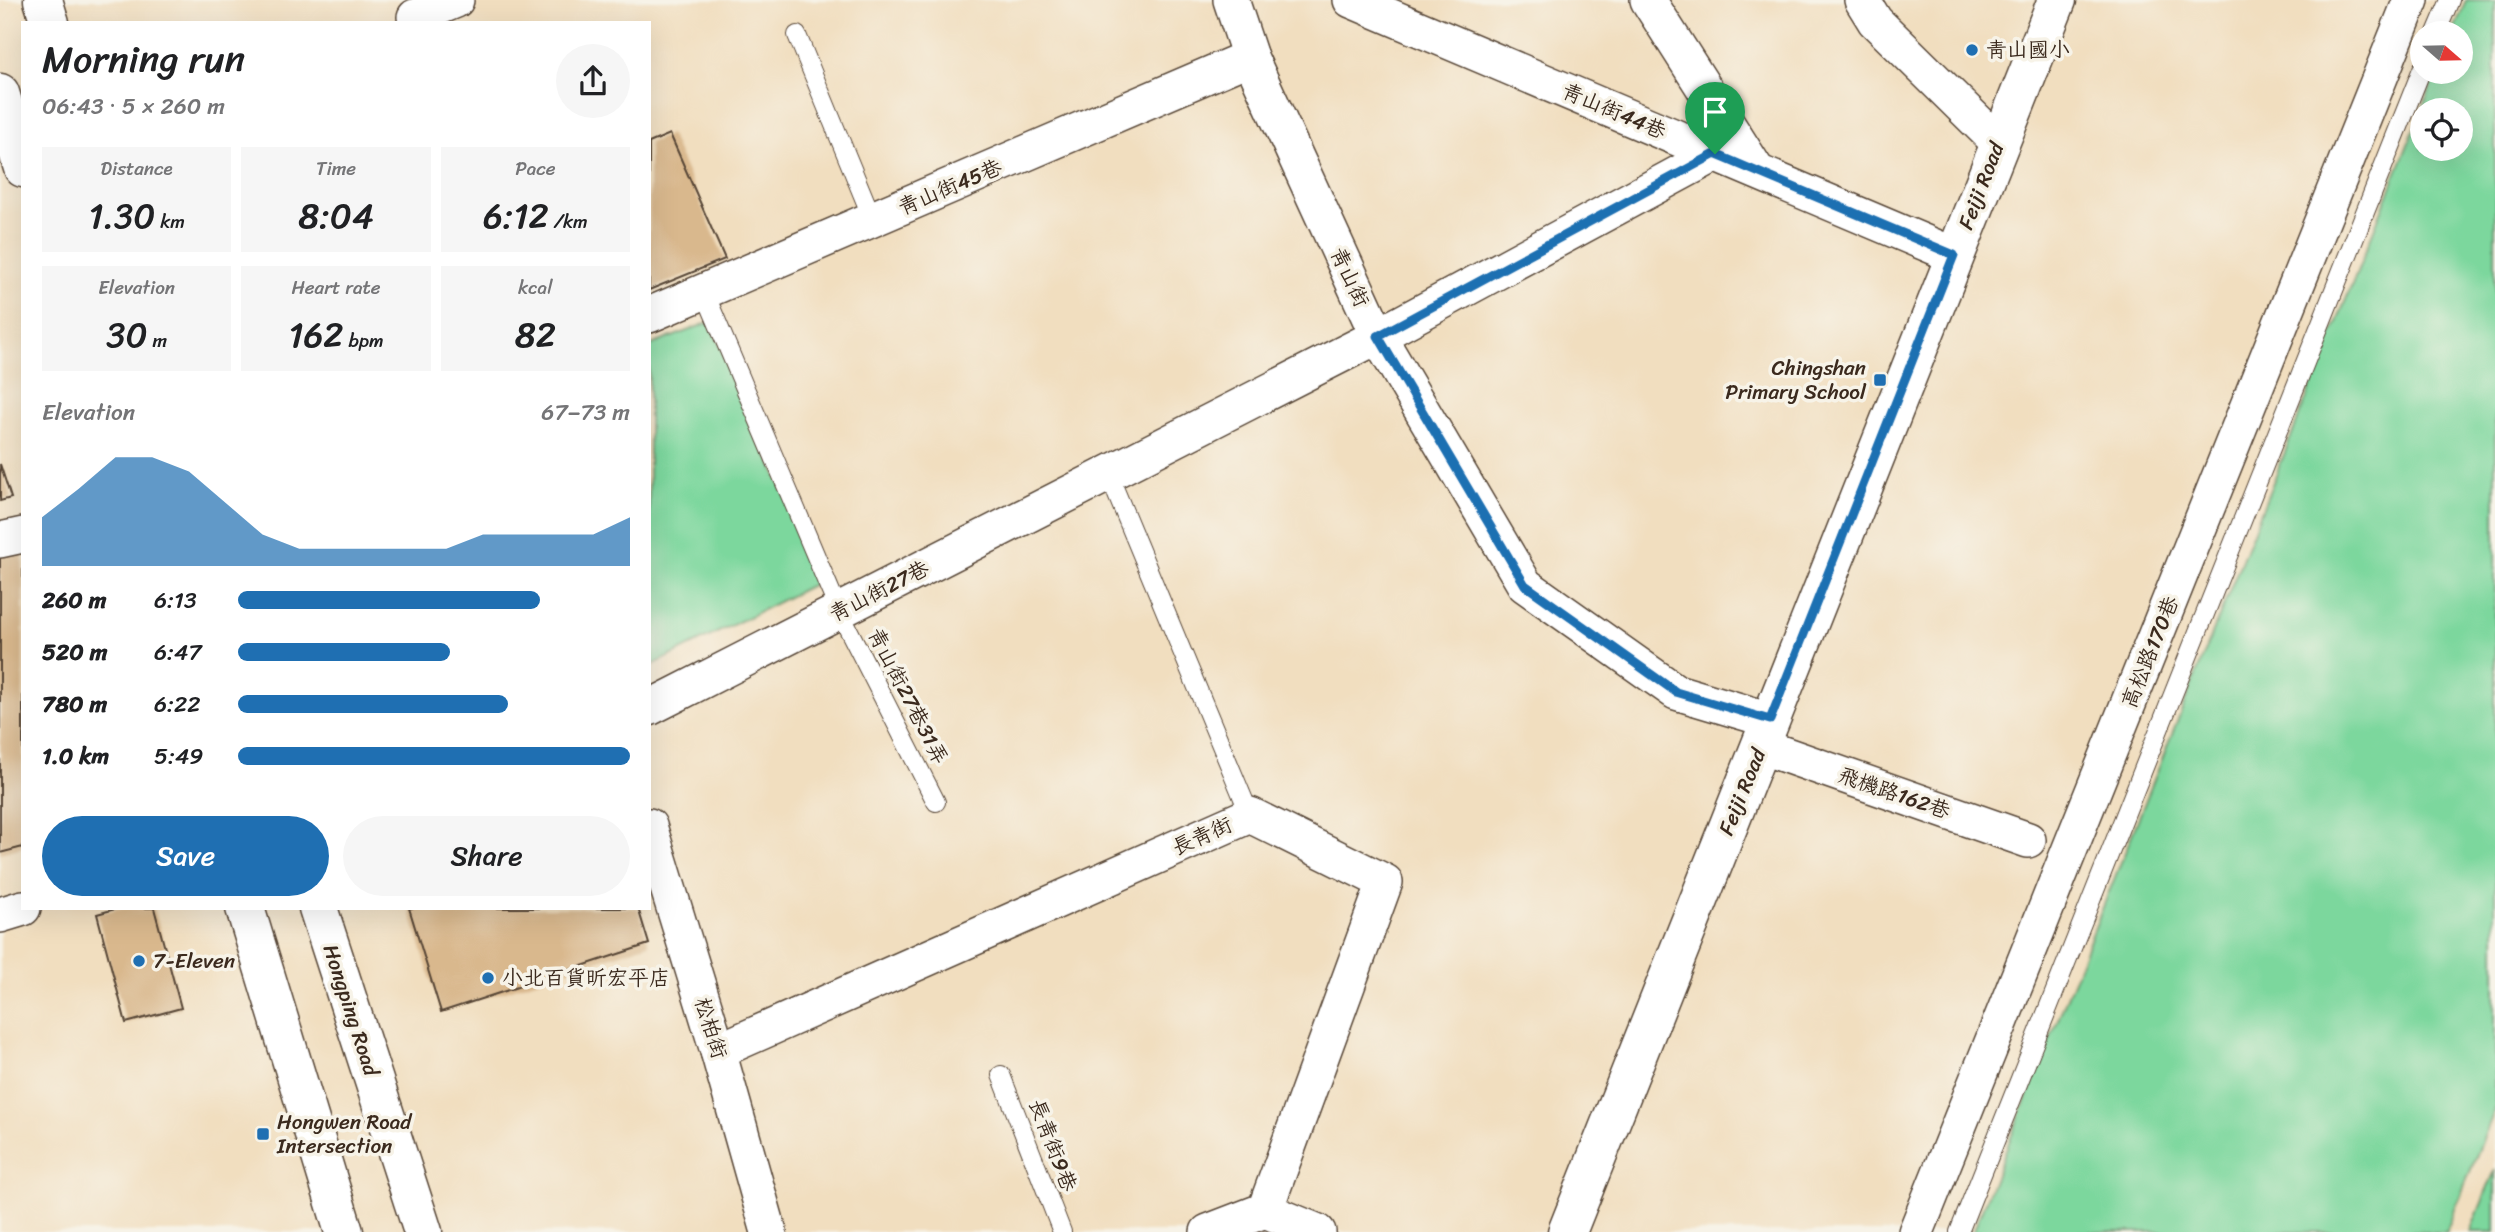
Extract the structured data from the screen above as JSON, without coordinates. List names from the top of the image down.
{
  "streets": {
    "street": [
      "青山街44巷",
      "Feiji Road",
      "青山街45巷",
      "青山街",
      "青山街27巷",
      "高松路170巷",
      "飛機路162巷",
      "長青街",
      "Hongping Road",
      "松柏街"
    ],
    "lane": ["青山街27巷31弄", "長青街9巷"]
  },
  "crossings": [
    ["青山街44巷", "Feiji Road"],
    ["青山街44巷", "青山街27巷"],
    ["Feiji Road", "青山街"],
    ["Feiji Road", "飛機路162巷"],
    ["青山街45巷", "青山街"],
    ["青山街45巷", "青山街27巷31弄"],
    ["青山街", "青山街27巷"],
    ["青山街", "飛機路162巷"],
    ["青山街27巷", "青山街27巷31弄"],
    ["長青街", "松柏街"]
  ],
  "places": {
    "other": ["青山國小", "7-Eleven", "小北百貨昕宏平店"],
    "transit": ["Chingshan Primary School", "Hongwen Road Intersection"]
  },
  "north": "right",
  "page": {
    "heading": ["Morning run", "06:43 · 5 × 260 m"],
    "stats": [
      ["Distance", "1.30 km"],
      ["Time", "8:04"],
      ["Pace", "6:12 /km"],
      ["Elevation", "30 m"],
      ["Heart rate", "162 bpm"],
      ["kcal", "82"]
    ],
    "chart": ["Elevation", "67–73 m"],
    "list": [
      {
        "name": "260 m",
        "note": "6:13"
      },
      {
        "name": "520 m",
        "note": "6:47"
      },
      {
        "name": "780 m",
        "note": "6:22"
      },
      {
        "name": "1.0 km",
        "note": "5:49"
      }
    ],
    "buttons": ["Save", "Share"]
  }
}
